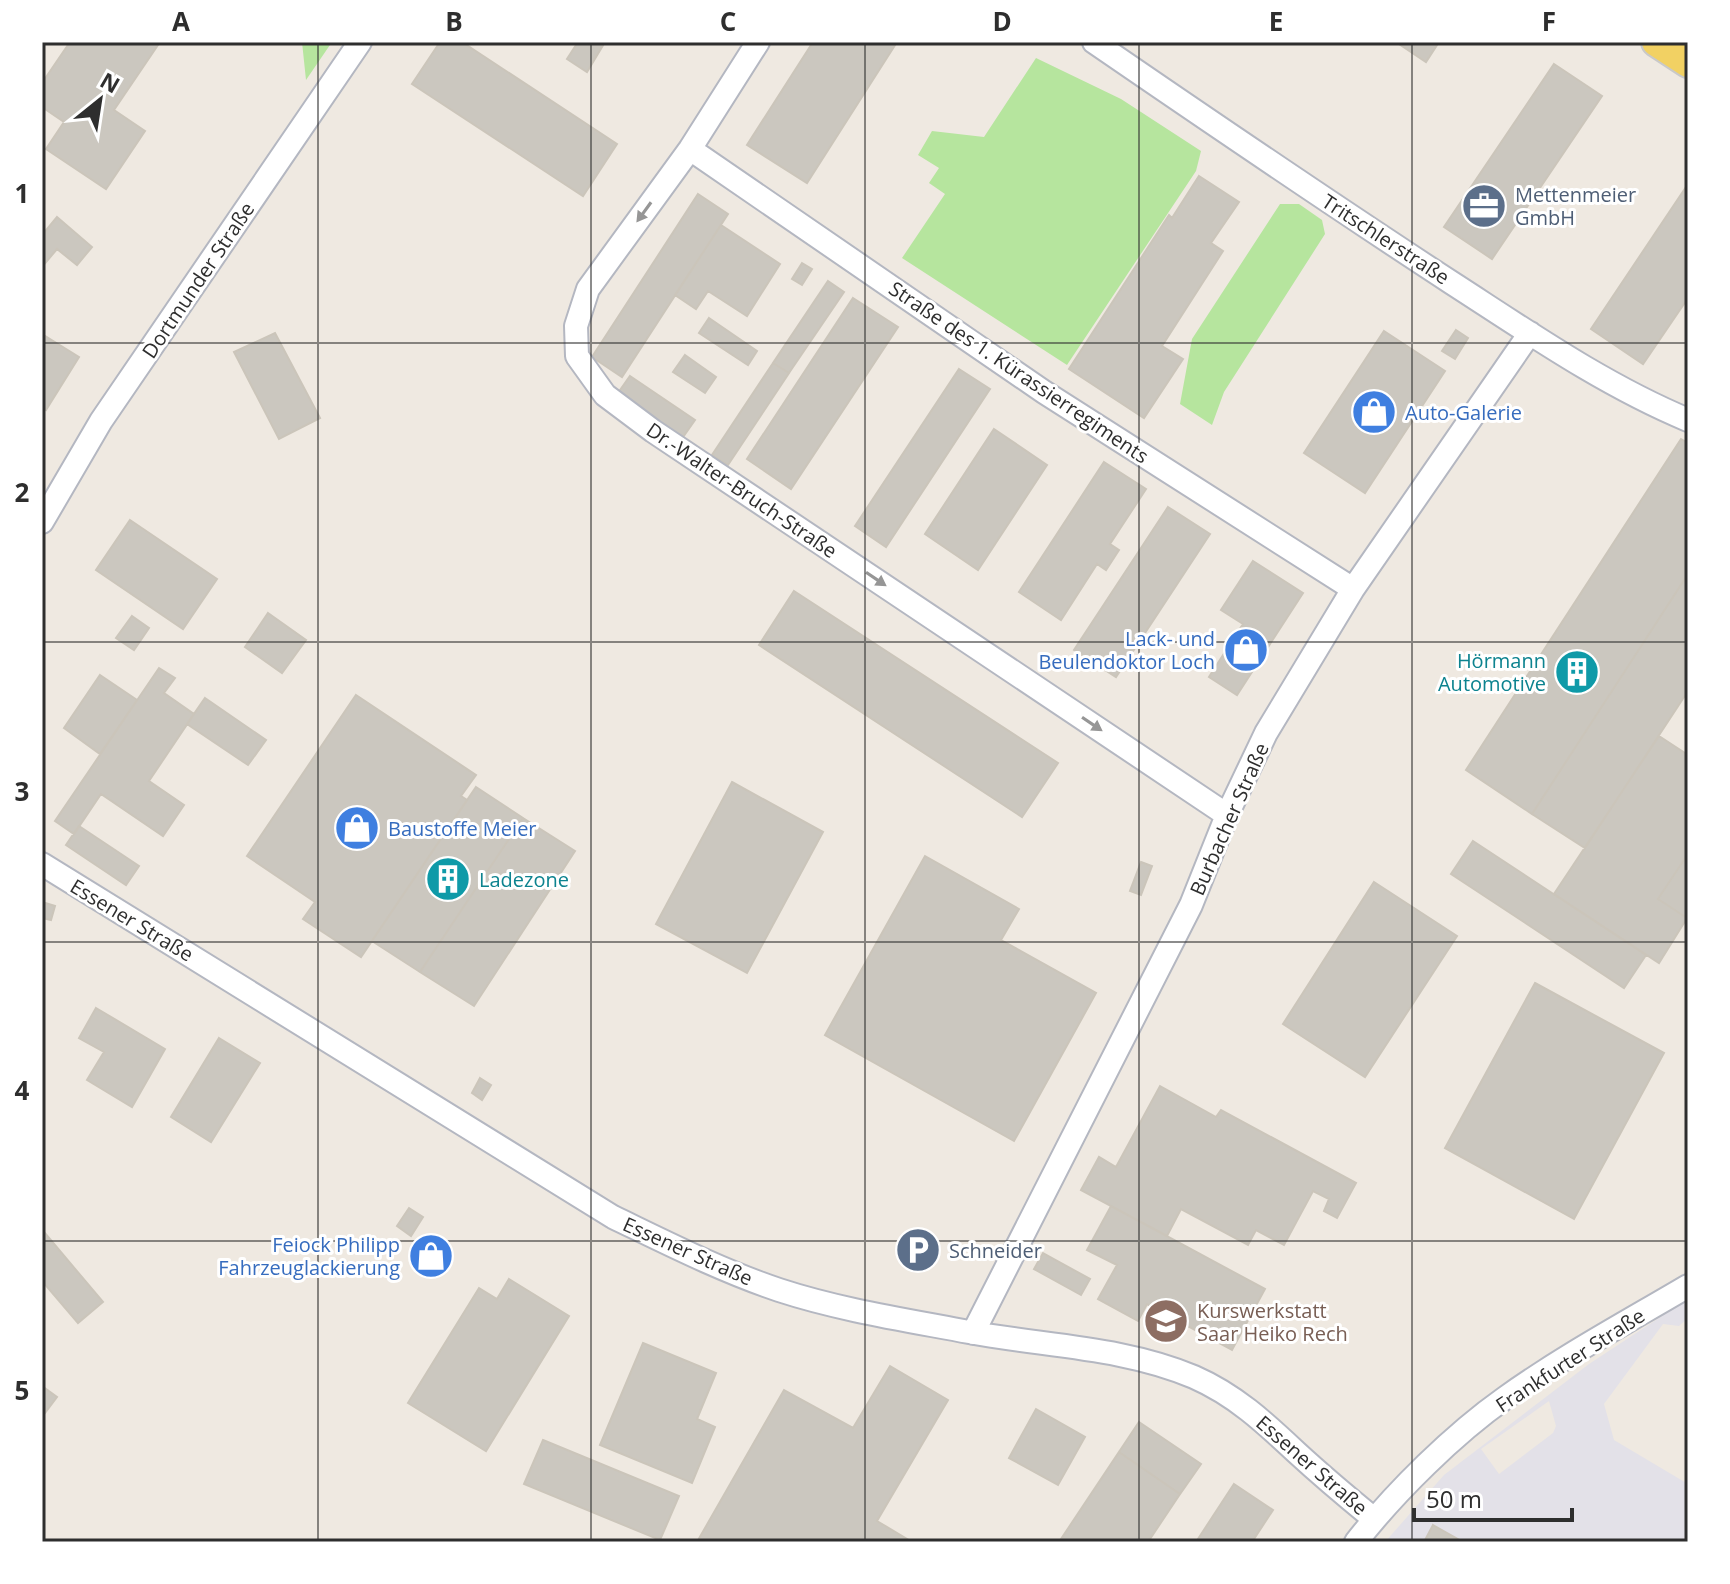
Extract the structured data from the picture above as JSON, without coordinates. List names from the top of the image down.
{
  "streets": {
    "street": [
      "Tritschlerstraße",
      "Dortmunder Straße",
      "Straße des 1. Kürassierregiments",
      "Dr.-Walter-Bruch-Straße",
      "Burbacher Straße",
      "Essener Straße",
      "Frankfurter Straße"
    ]
  },
  "crossings": [
    ["Tritschlerstraße", "Burbacher Straße"],
    ["Straße des 1. Kürassierregiments", "Dr.-Walter-Bruch-Straße"],
    ["Straße des 1. Kürassierregiments", "Burbacher Straße"],
    ["Dr.-Walter-Bruch-Straße", "Burbacher Straße"],
    ["Burbacher Straße", "Essener Straße"],
    ["Essener Straße", "Frankfurter Straße"]
  ],
  "one_way": ["Dr.-Walter-Bruch-Straße"],
  "places": {
    "office": ["Mettenmeier GmbH"],
    "shop": [
      "Auto-Galerie",
      "Lack- und Beulendoktor Loch",
      "Baustoffe Meier",
      "Feiock Philipp Fahrzeuglackierung"
    ],
    "building": ["Hörmann Automotive", "Ladezone"],
    "parking": ["Schneider"],
    "school or university": ["Kurswerkstatt Saar Heiko Rech"]
  },
  "scale_bar": "50 m",
  "north": "top right",
  "grid": {
    "columns": [
      "A",
      "B",
      "C",
      "D",
      "E",
      "F"
    ],
    "rows": [
      "1",
      "2",
      "3",
      "4",
      "5"
    ]
  }
}
